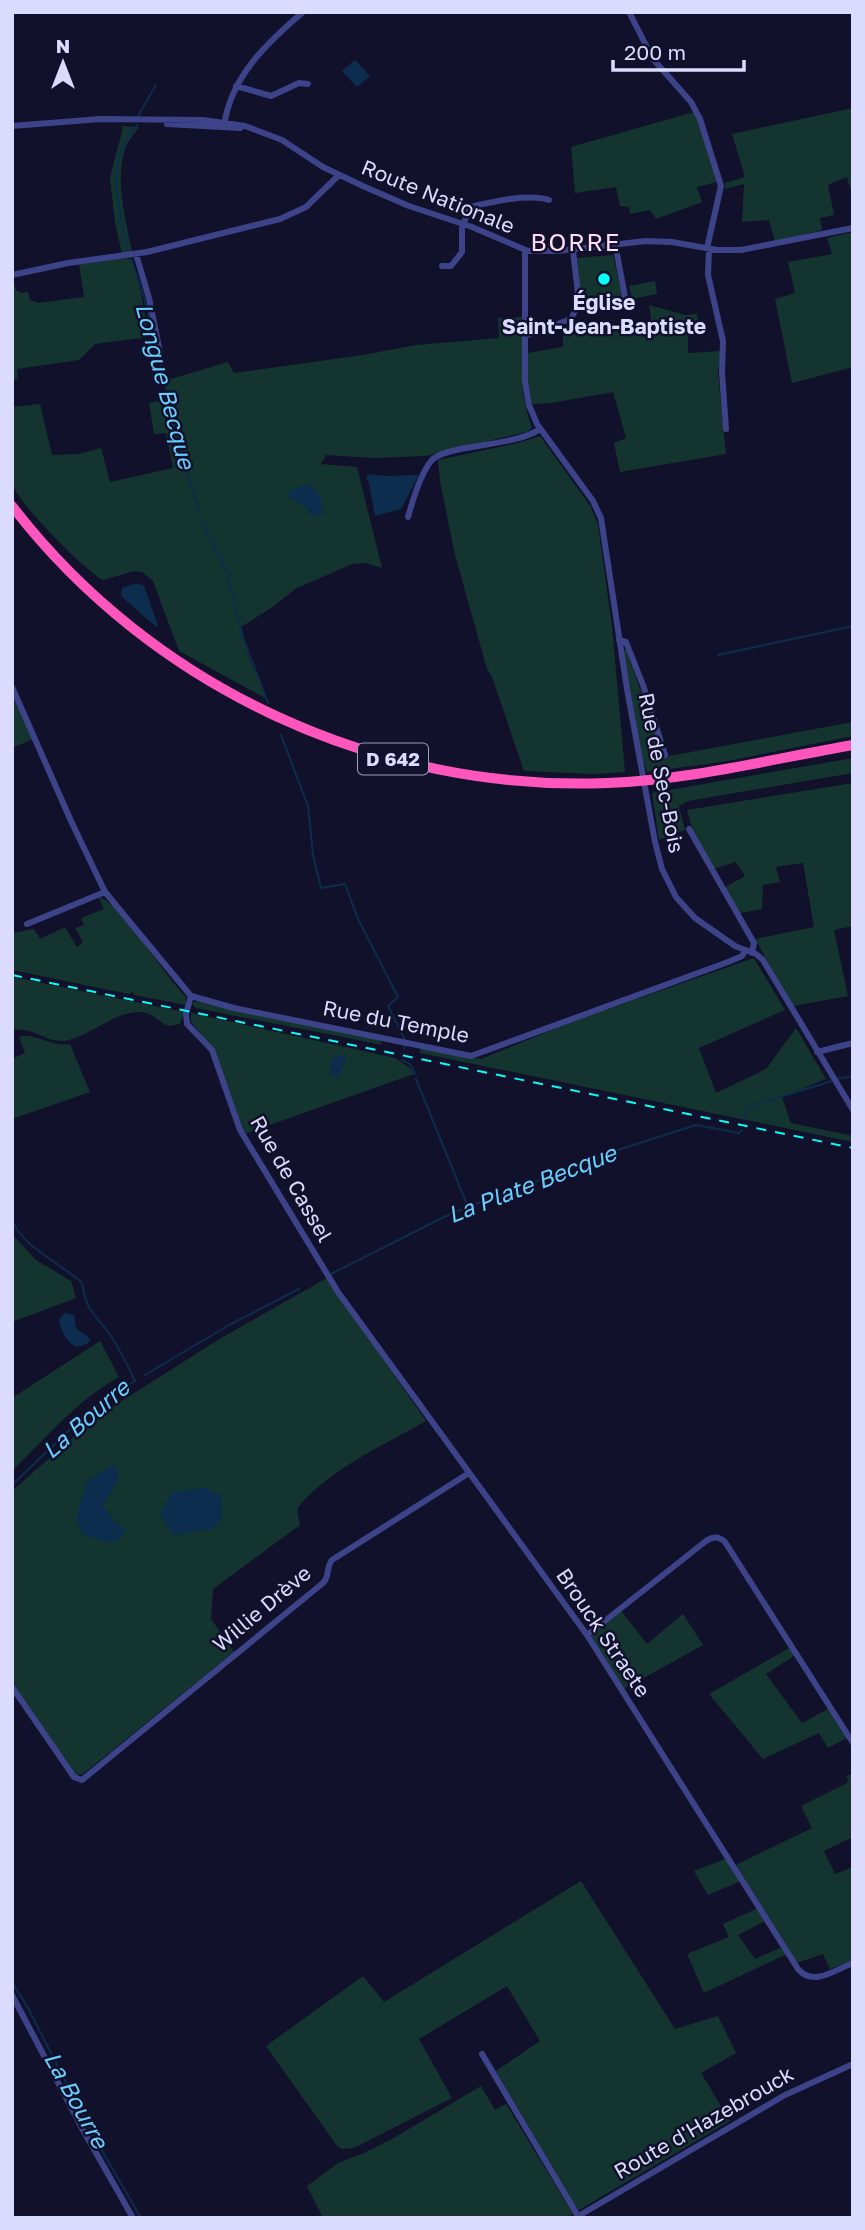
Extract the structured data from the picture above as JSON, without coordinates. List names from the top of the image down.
{
  "streets": {
    "highway": ["D 642"],
    "street": [
      "Route Nationale",
      "Rue de Sec-Bois",
      "Rue du Temple",
      "Rue de Cassel",
      "Willie Drève",
      "Brouck Straete",
      "Route d'Hazebrouck"
    ]
  },
  "crossings": [
    ["Route Nationale", "Rue de Sec-Bois"],
    ["Rue de Sec-Bois", "Rue du Temple"],
    ["Rue du Temple", "Rue de Cassel"],
    ["Rue de Cassel", "Brouck Straete"],
    ["Willie Drève", "Brouck Straete"]
  ],
  "districts": ["BORRE"],
  "water": ["Longue Becque", "La Plate Becque", "La Bourre"],
  "places": ["Église Saint-Jean-Baptiste"],
  "scale_bar": "200 m",
  "north": "top"
}
